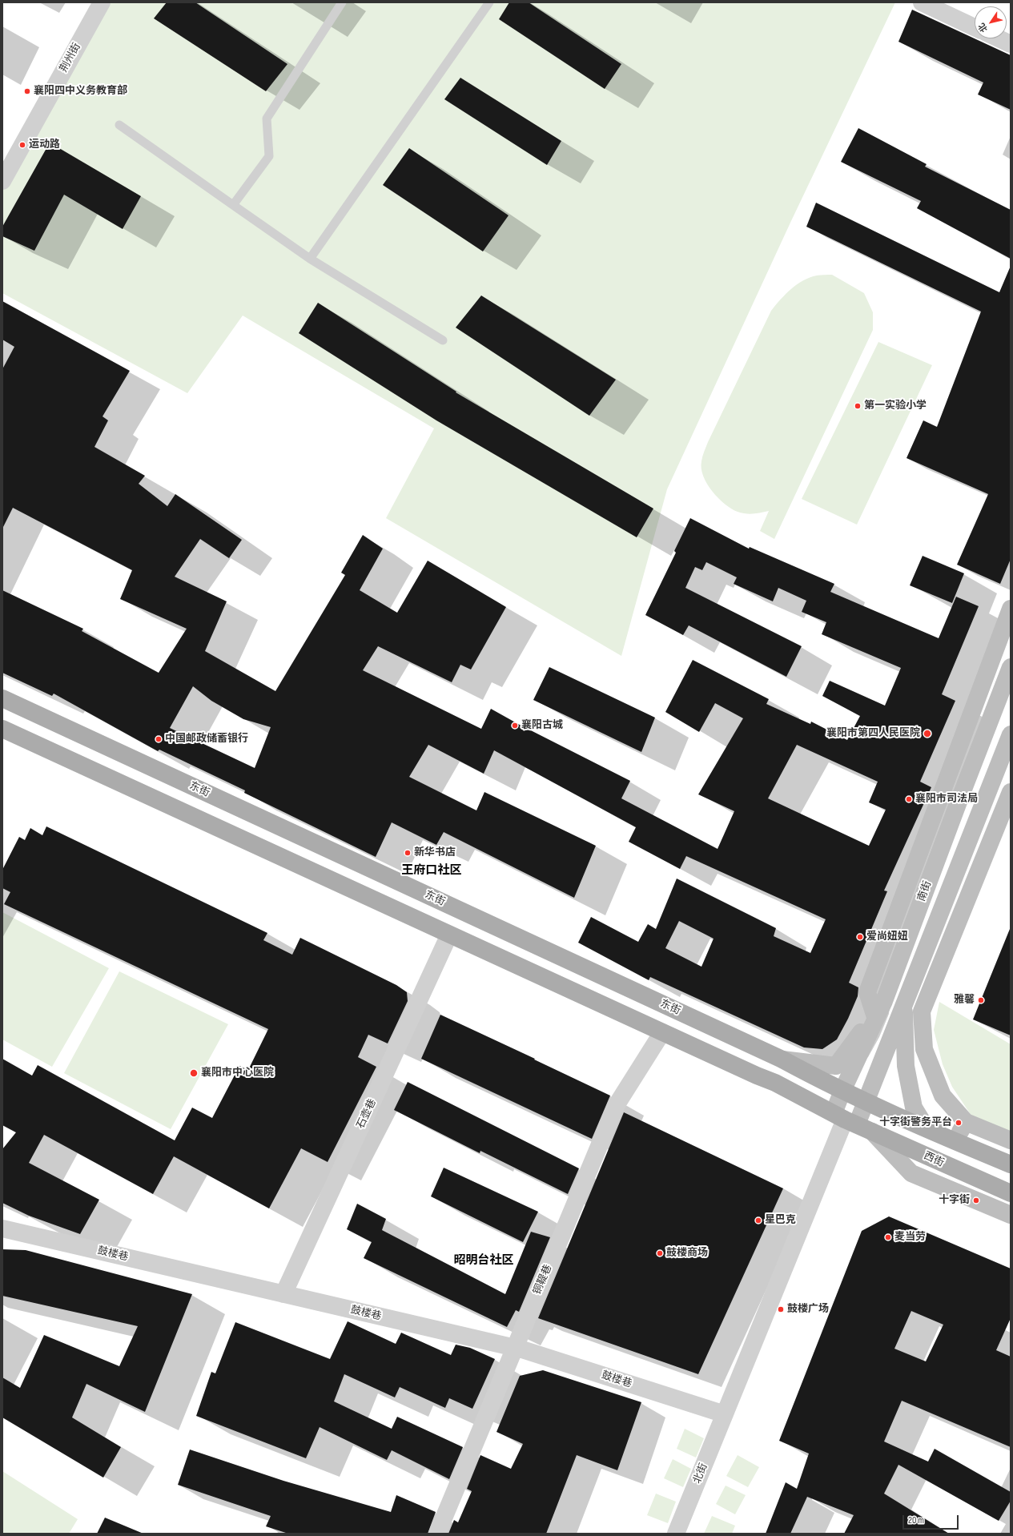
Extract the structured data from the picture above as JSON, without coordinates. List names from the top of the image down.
{
  "streets": {
    "main road": ["东街", "南街", "西街"],
    "street": [
      "荆州街",
      "石壶巷",
      "鼓楼巷",
      "铜鞮巷",
      "北街"
    ]
  },
  "crossings": [
    ["东街", "南街"],
    ["南街", "西街"],
    ["南街", "北街"],
    ["石壶巷", "鼓楼巷"],
    ["西街", "北街"],
    ["鼓楼巷", "铜鞮巷"],
    ["鼓楼巷", "北街"]
  ],
  "districts": ["王府口社区", "昭明台社区"],
  "places": [
    "襄阳四中义务教育部",
    "运动路",
    "第一实验小学",
    "襄阳古城",
    "襄阳市第四人民医院",
    "中国邮政储蓄银行",
    "襄阳市司法局",
    "新华书店",
    "爱尚妞妞",
    "雅馨",
    "襄阳市中心医院",
    "十字街警务平台",
    "十字街",
    "星巴克",
    "麦当劳",
    "鼓楼商场",
    "鼓楼广场"
  ],
  "scale_bar": "20 m",
  "north": "bottom left"
}
